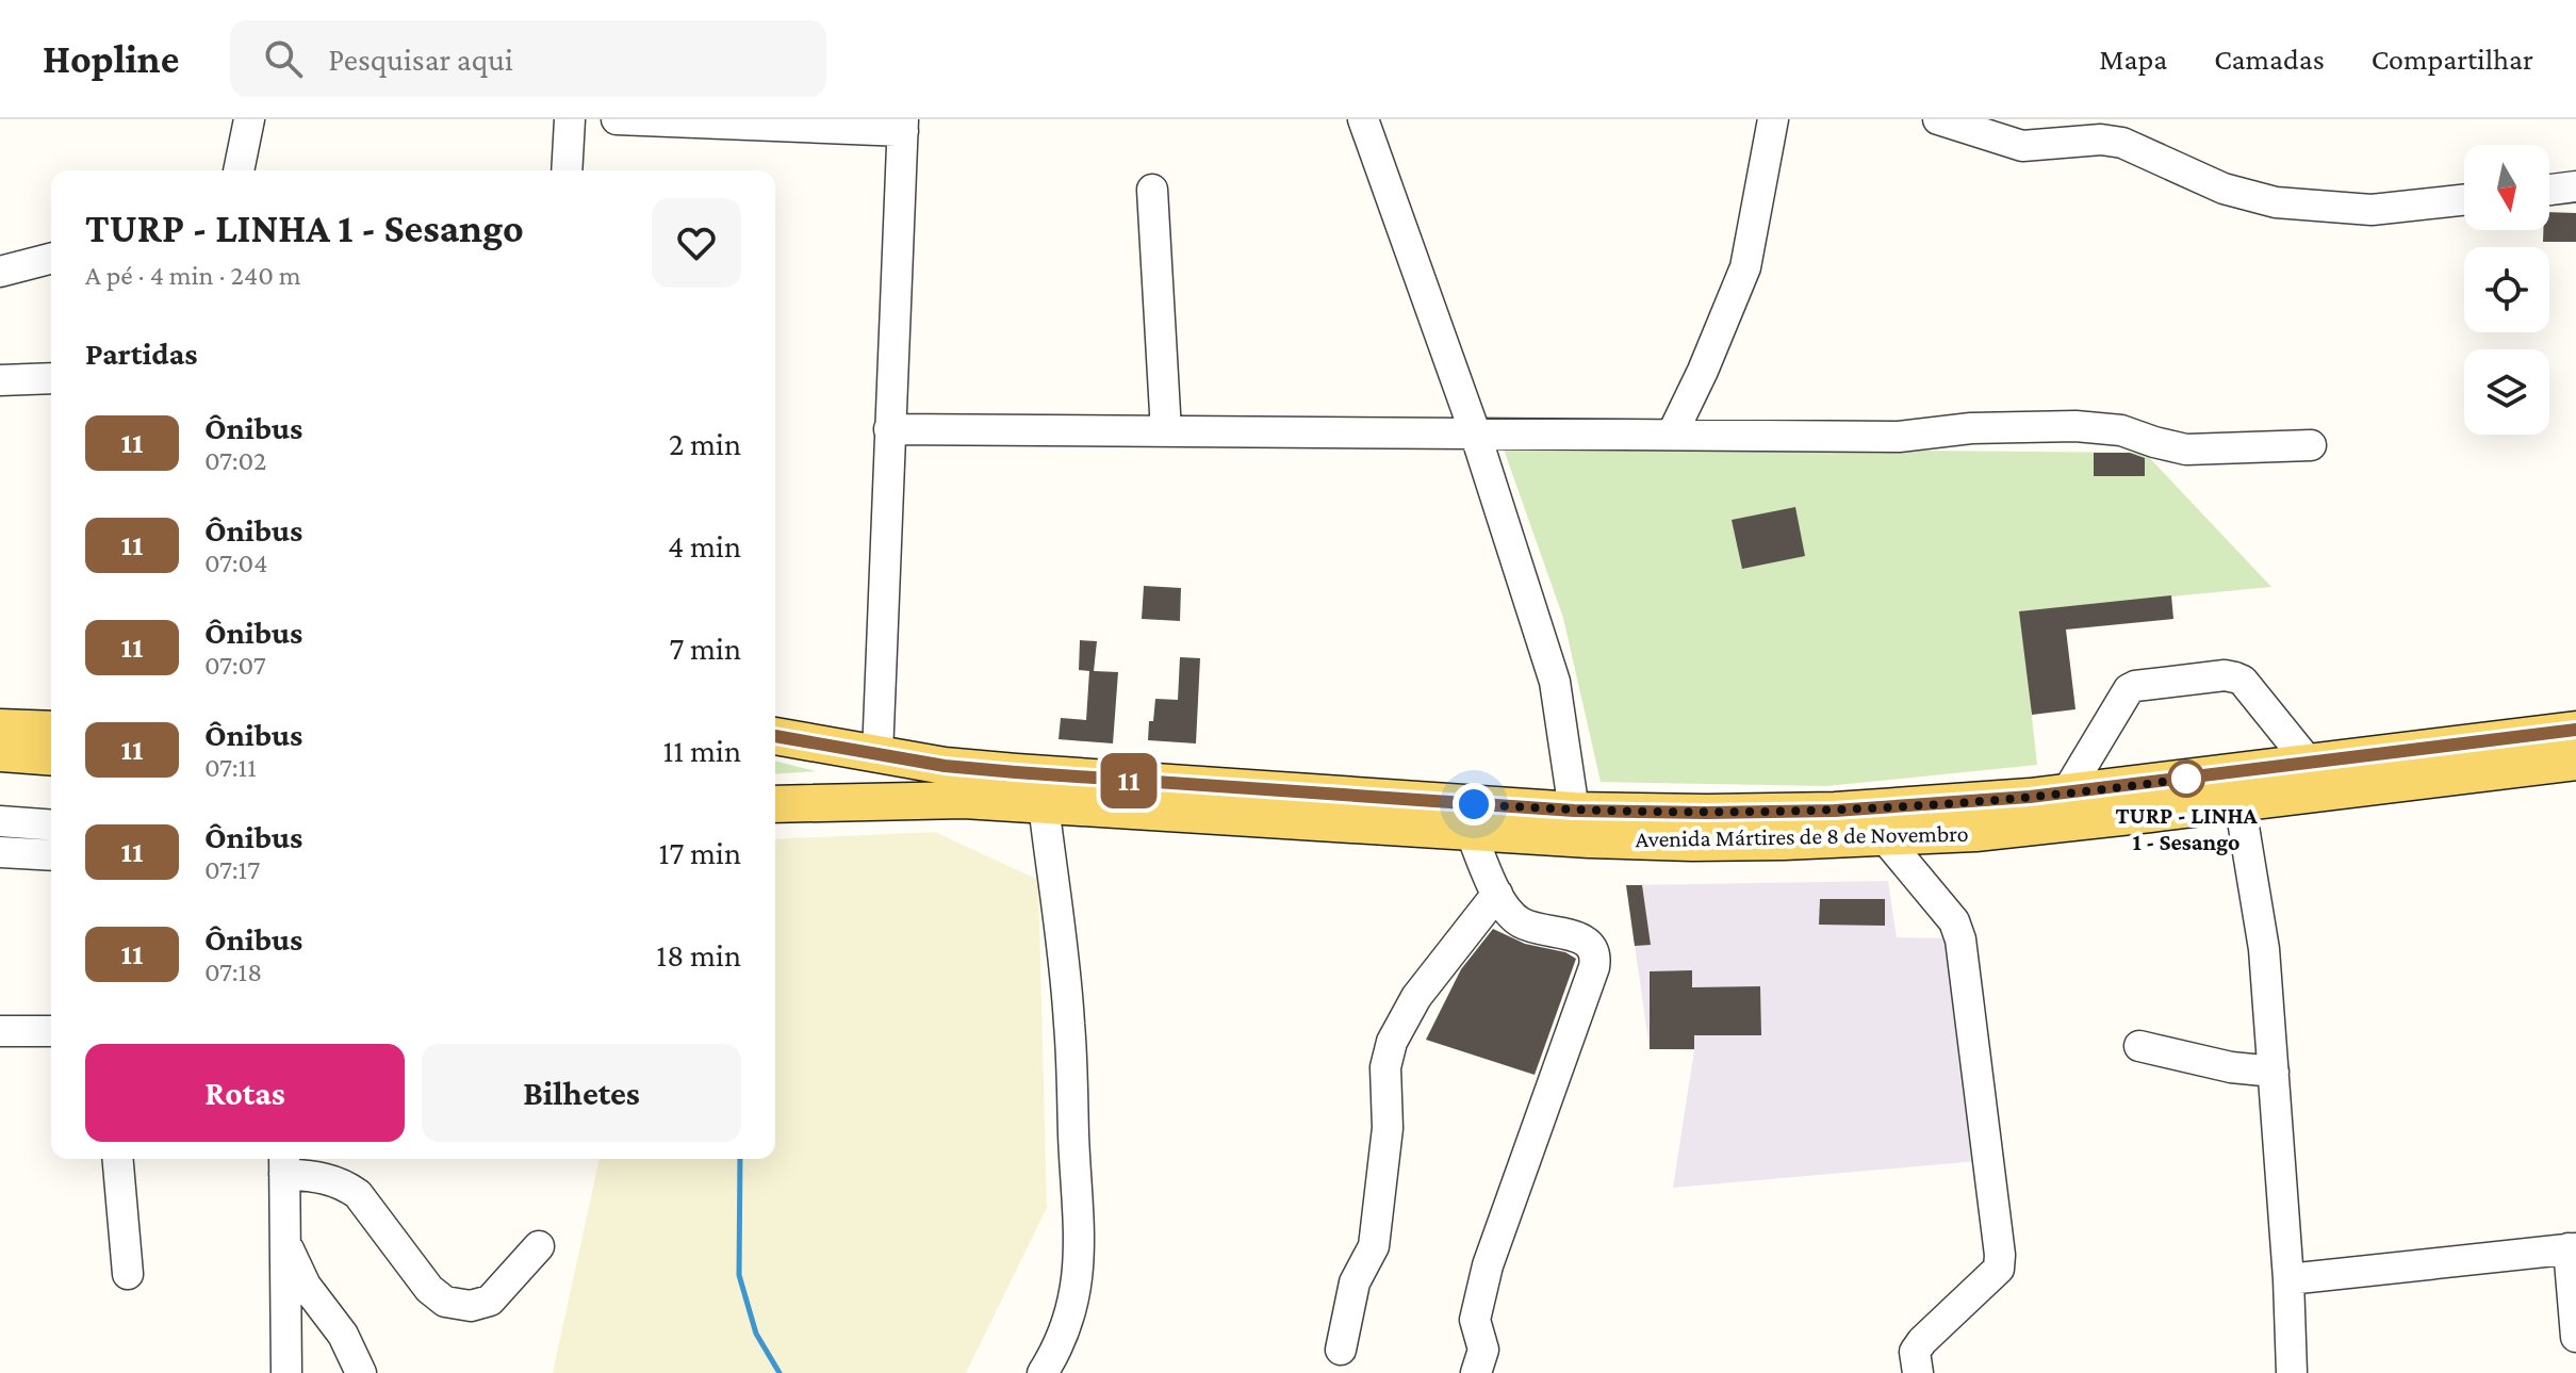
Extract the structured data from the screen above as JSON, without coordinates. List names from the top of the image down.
{
  "streets": {
    "main road": ["Avenida Mártires de 8 de Novembro"]
  },
  "places": ["TURP - LINHA 1 - Sesango"],
  "lines": ["bus line 11"],
  "north": "bottom",
  "page": {
    "header": "Hopline",
    "search": "Pesquisar aqui",
    "nav": ["Mapa", "Camadas", "Compartilhar"],
    "on_map": "11",
    "heading": [
      ["TURP - LINHA 1 - Sesango", "A pé · 4 min · 240 m"],
      "Partidas"
    ],
    "list": [
      {
        "mark": "11",
        "name": "Ônibus",
        "note": "07:02",
        "value": "2 min"
      },
      {
        "mark": "11",
        "name": "Ônibus",
        "note": "07:04",
        "value": "4 min"
      },
      {
        "mark": "11",
        "name": "Ônibus",
        "note": "07:07",
        "value": "7 min"
      },
      {
        "mark": "11",
        "name": "Ônibus",
        "note": "07:11",
        "value": "11 min"
      },
      {
        "mark": "11",
        "name": "Ônibus",
        "note": "07:17",
        "value": "17 min"
      },
      {
        "mark": "11",
        "name": "Ônibus",
        "note": "07:18",
        "value": "18 min"
      }
    ],
    "buttons": ["Rotas", "Bilhetes"]
  }
}
